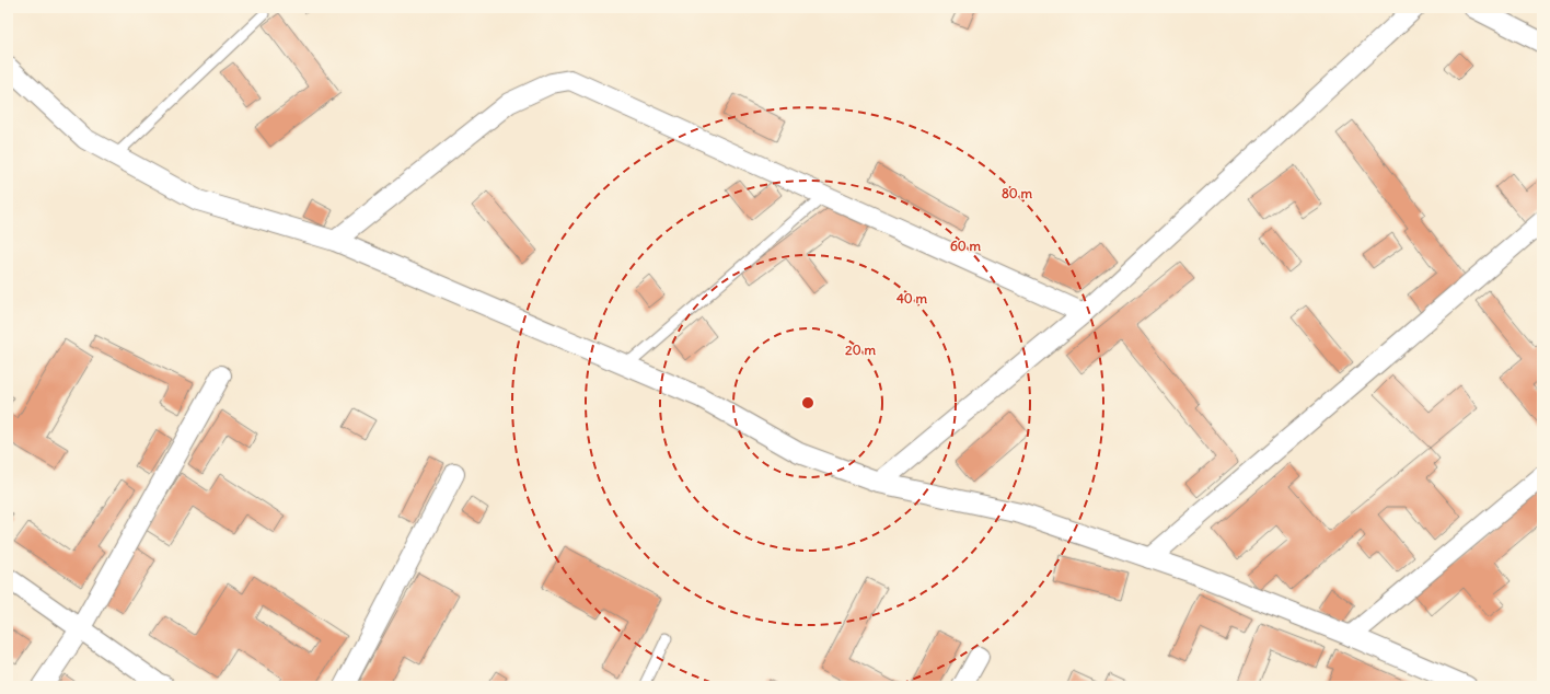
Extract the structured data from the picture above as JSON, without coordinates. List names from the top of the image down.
{
  "rings": [
    "80 m",
    "60 m",
    "40 m",
    "20 m"
  ]
}
